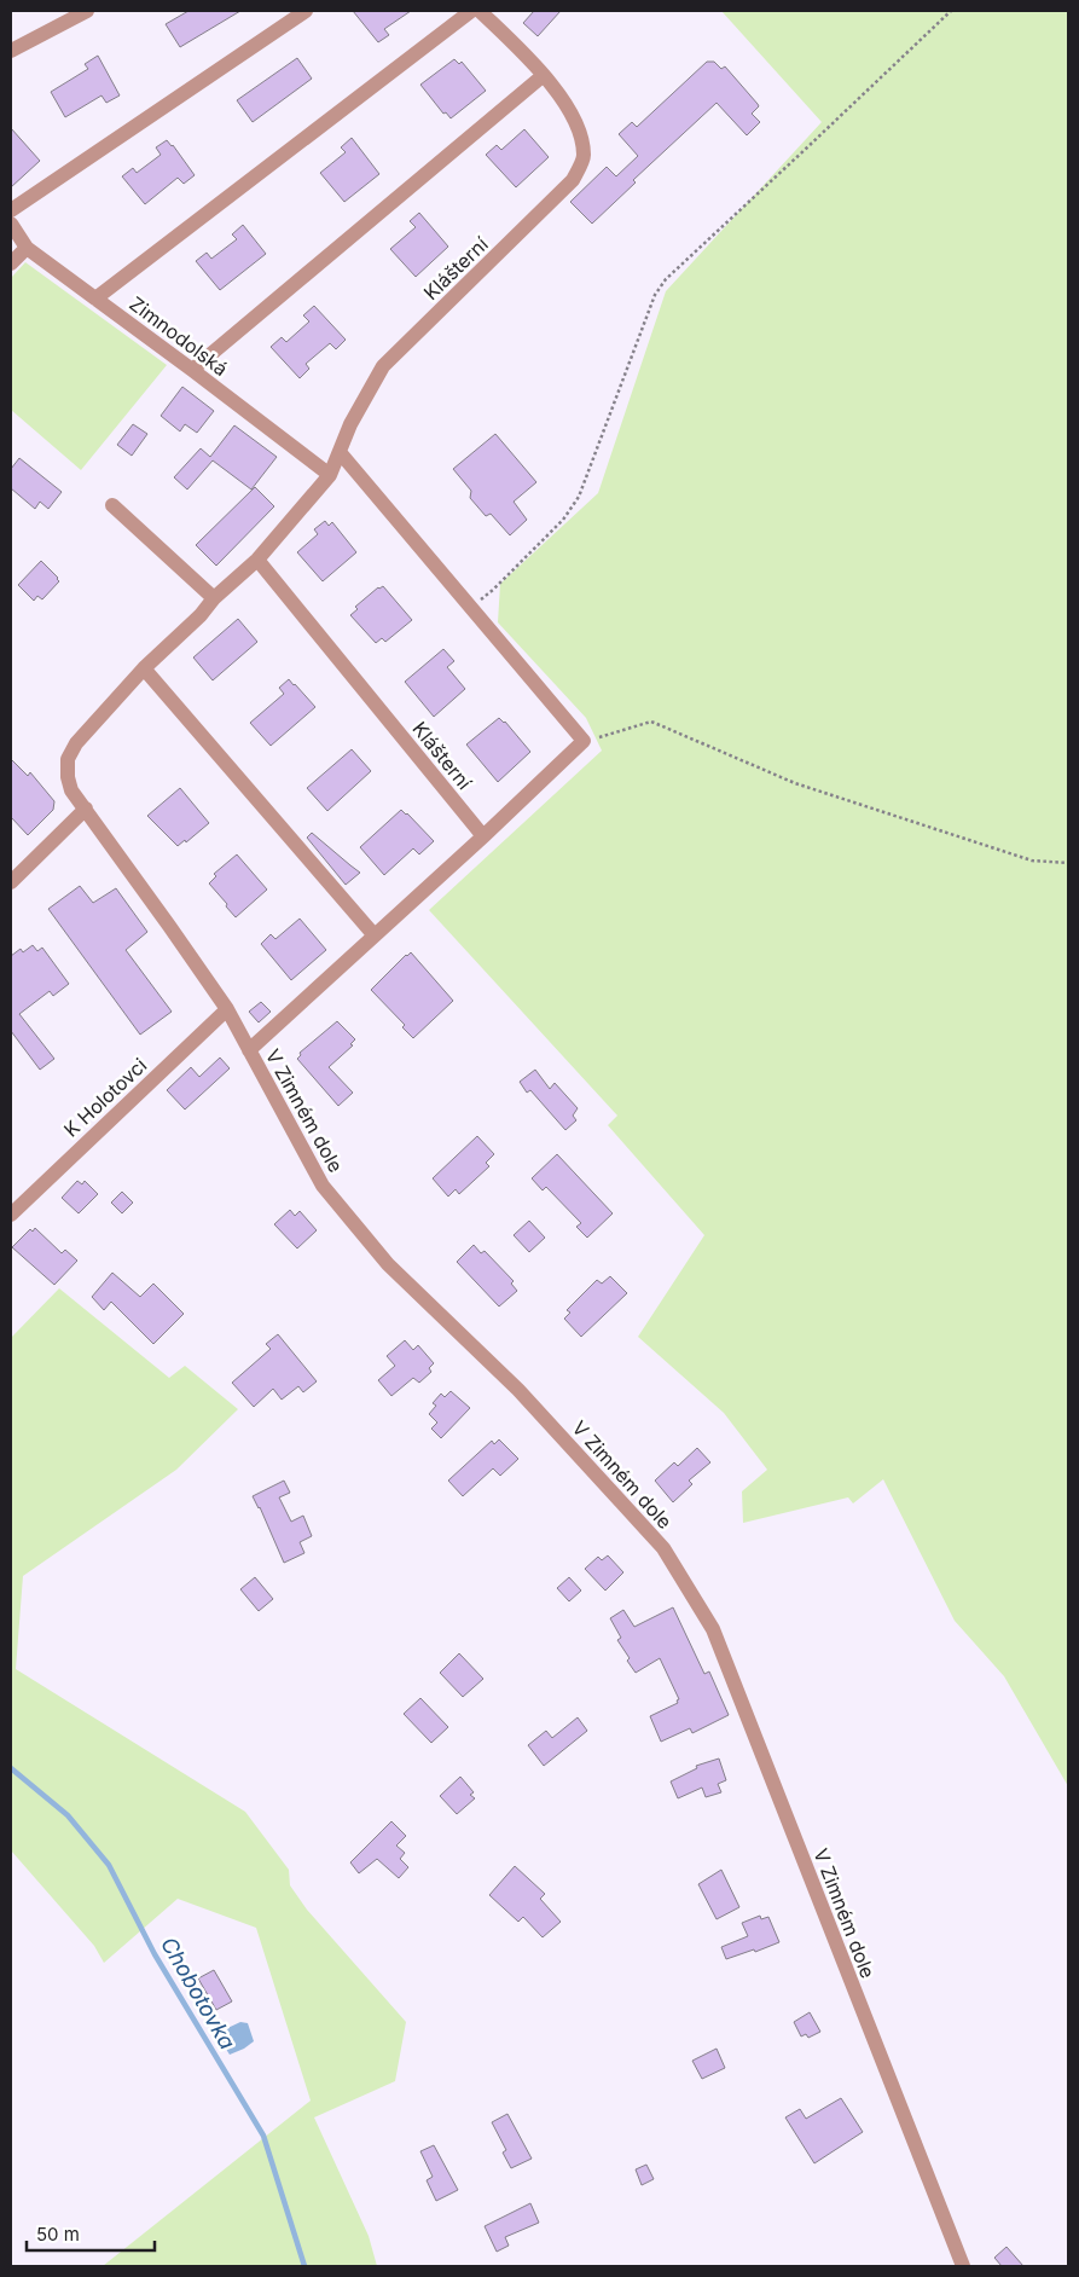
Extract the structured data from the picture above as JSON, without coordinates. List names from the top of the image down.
{
  "streets": {
    "street": [
      "Klášterní",
      "Zimnodolská",
      "K Holotovci",
      "V Zimném dole"
    ]
  },
  "crossings": [
    ["Klášterní", "Zimnodolská"],
    ["Klášterní", "V Zimném dole"],
    ["K Holotovci", "V Zimném dole"]
  ],
  "water": ["Chobotovka"],
  "scale_bar": "50 m"
}
